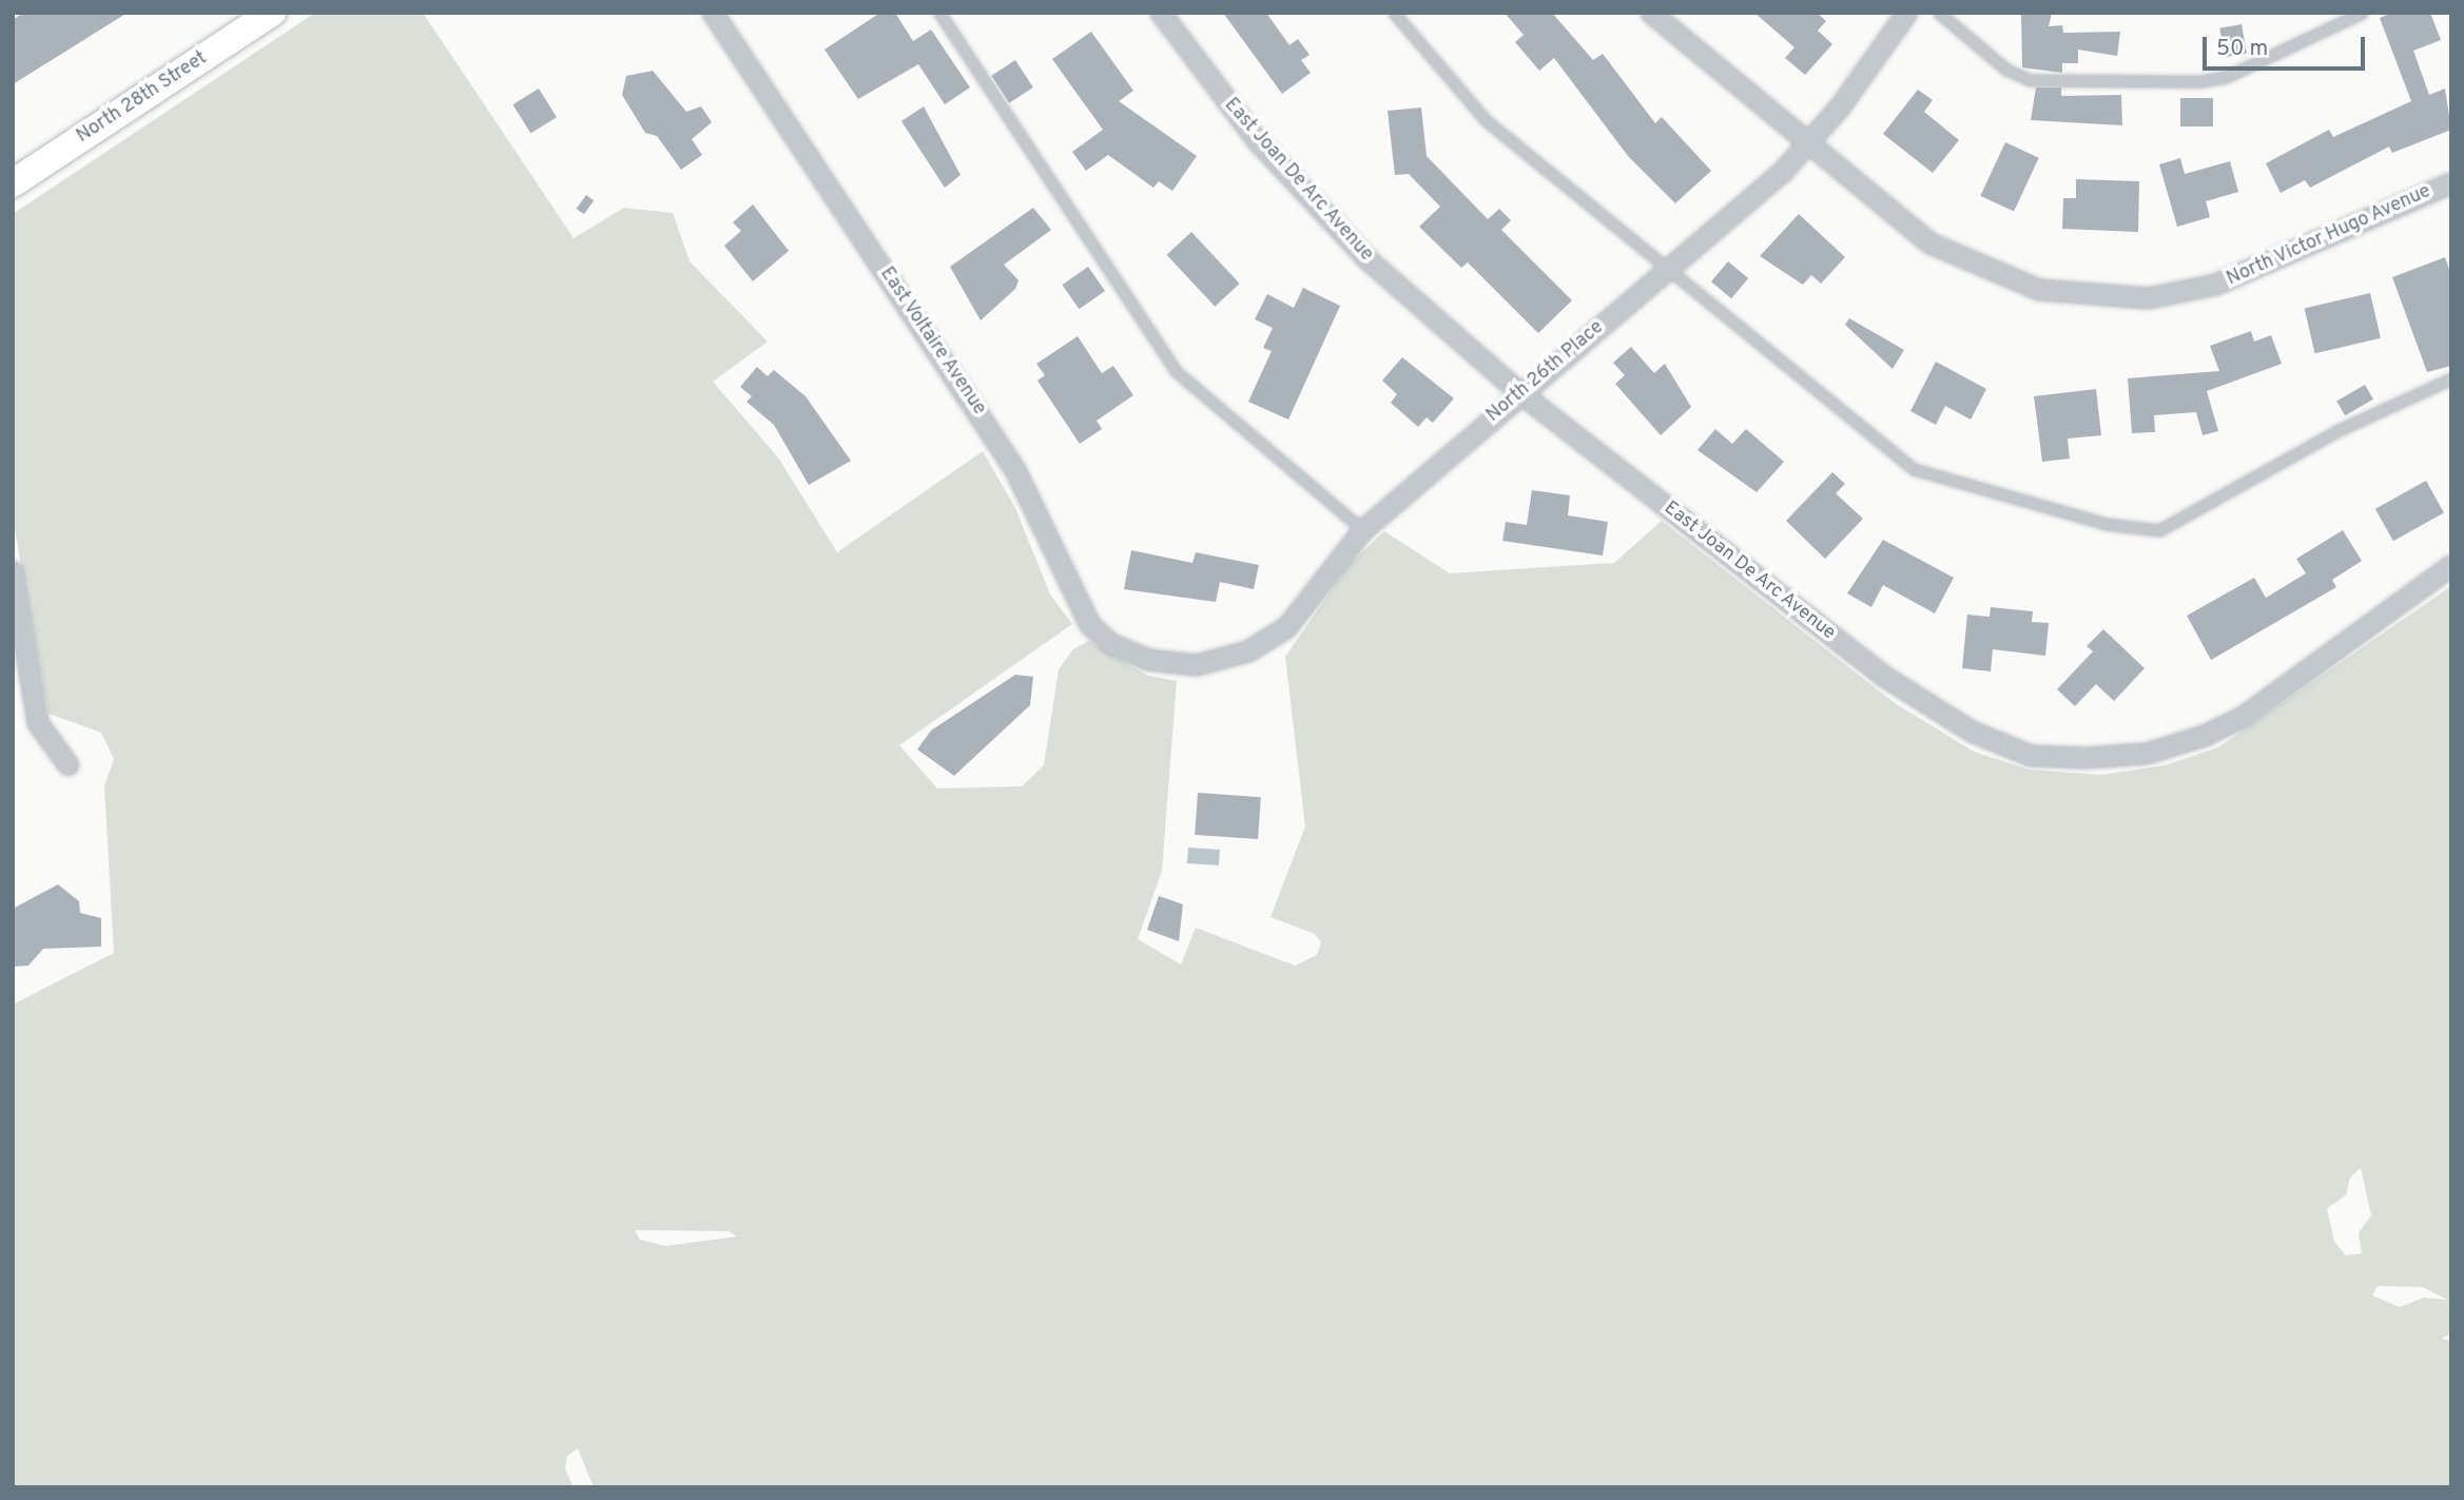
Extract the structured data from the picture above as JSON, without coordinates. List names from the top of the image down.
{
  "streets": {
    "street": [
      "North 28th Street",
      "East Joan De Arc Avenue",
      "North Victor Hugo Avenue",
      "East Voltaire Avenue",
      "North 26th Place"
    ]
  },
  "crossings": [
    ["East Joan De Arc Avenue", "North 26th Place"],
    ["North Victor Hugo Avenue", "North 26th Place"],
    ["East Voltaire Avenue", "North 26th Place"]
  ],
  "scale_bar": "50 m"
}
